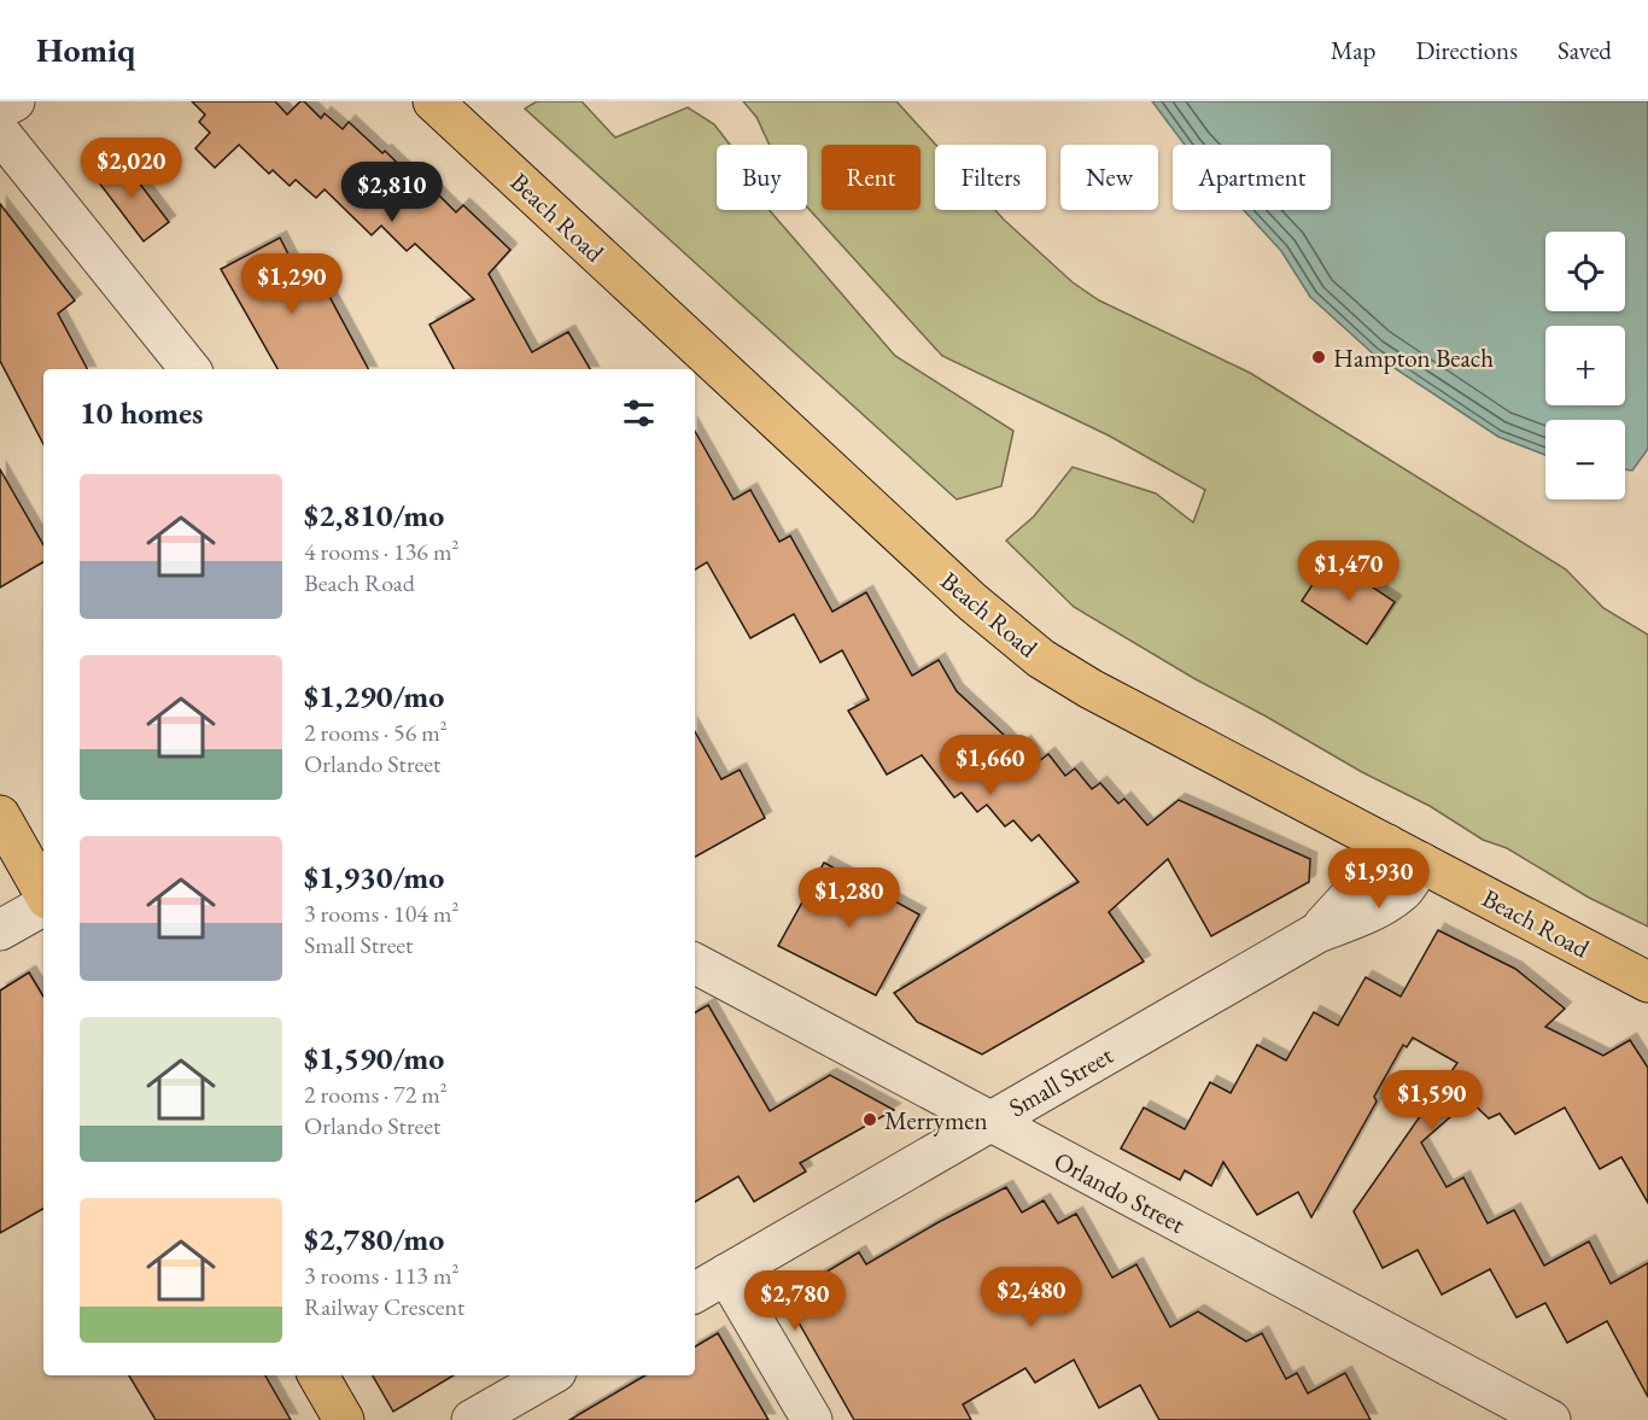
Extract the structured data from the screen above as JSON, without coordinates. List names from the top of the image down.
{
  "streets": {
    "main road": ["Beach Road"],
    "street": ["Small Street", "Orlando Street"]
  },
  "crossings": [
    ["Beach Road", "Small Street"],
    ["Small Street", "Orlando Street"]
  ],
  "places": ["Hampton Beach", "Merrymen"],
  "page": {
    "header": "Homiq",
    "nav": ["Map", "Directions", "Saved"],
    "price": [
      "$2,020",
      "$2,810",
      "$1,290",
      "$1,470",
      "$1,660",
      "$1,930",
      "$1,280",
      "$1,590",
      "$2,480",
      "$2,780"
    ],
    "chip": [
      "Buy",
      "Rent",
      "Filters",
      "New",
      "Apartment"
    ],
    "map_buttons": ["+", "−"],
    "heading": "10 homes",
    "list": [
      {
        "name": "$2,810/mo",
        "note": "4 rooms · 136 m² · Beach Road"
      },
      {
        "name": "$1,290/mo",
        "note": "2 rooms · 56 m² · Orlando Street"
      },
      {
        "name": "$1,930/mo",
        "note": "3 rooms · 104 m² · Small Street"
      },
      {
        "name": "$1,590/mo",
        "note": "2 rooms · 72 m² · Orlando Street"
      },
      {
        "name": "$2,780/mo",
        "note": "3 rooms · 113 m² · Railway Crescent"
      }
    ]
  }
}
